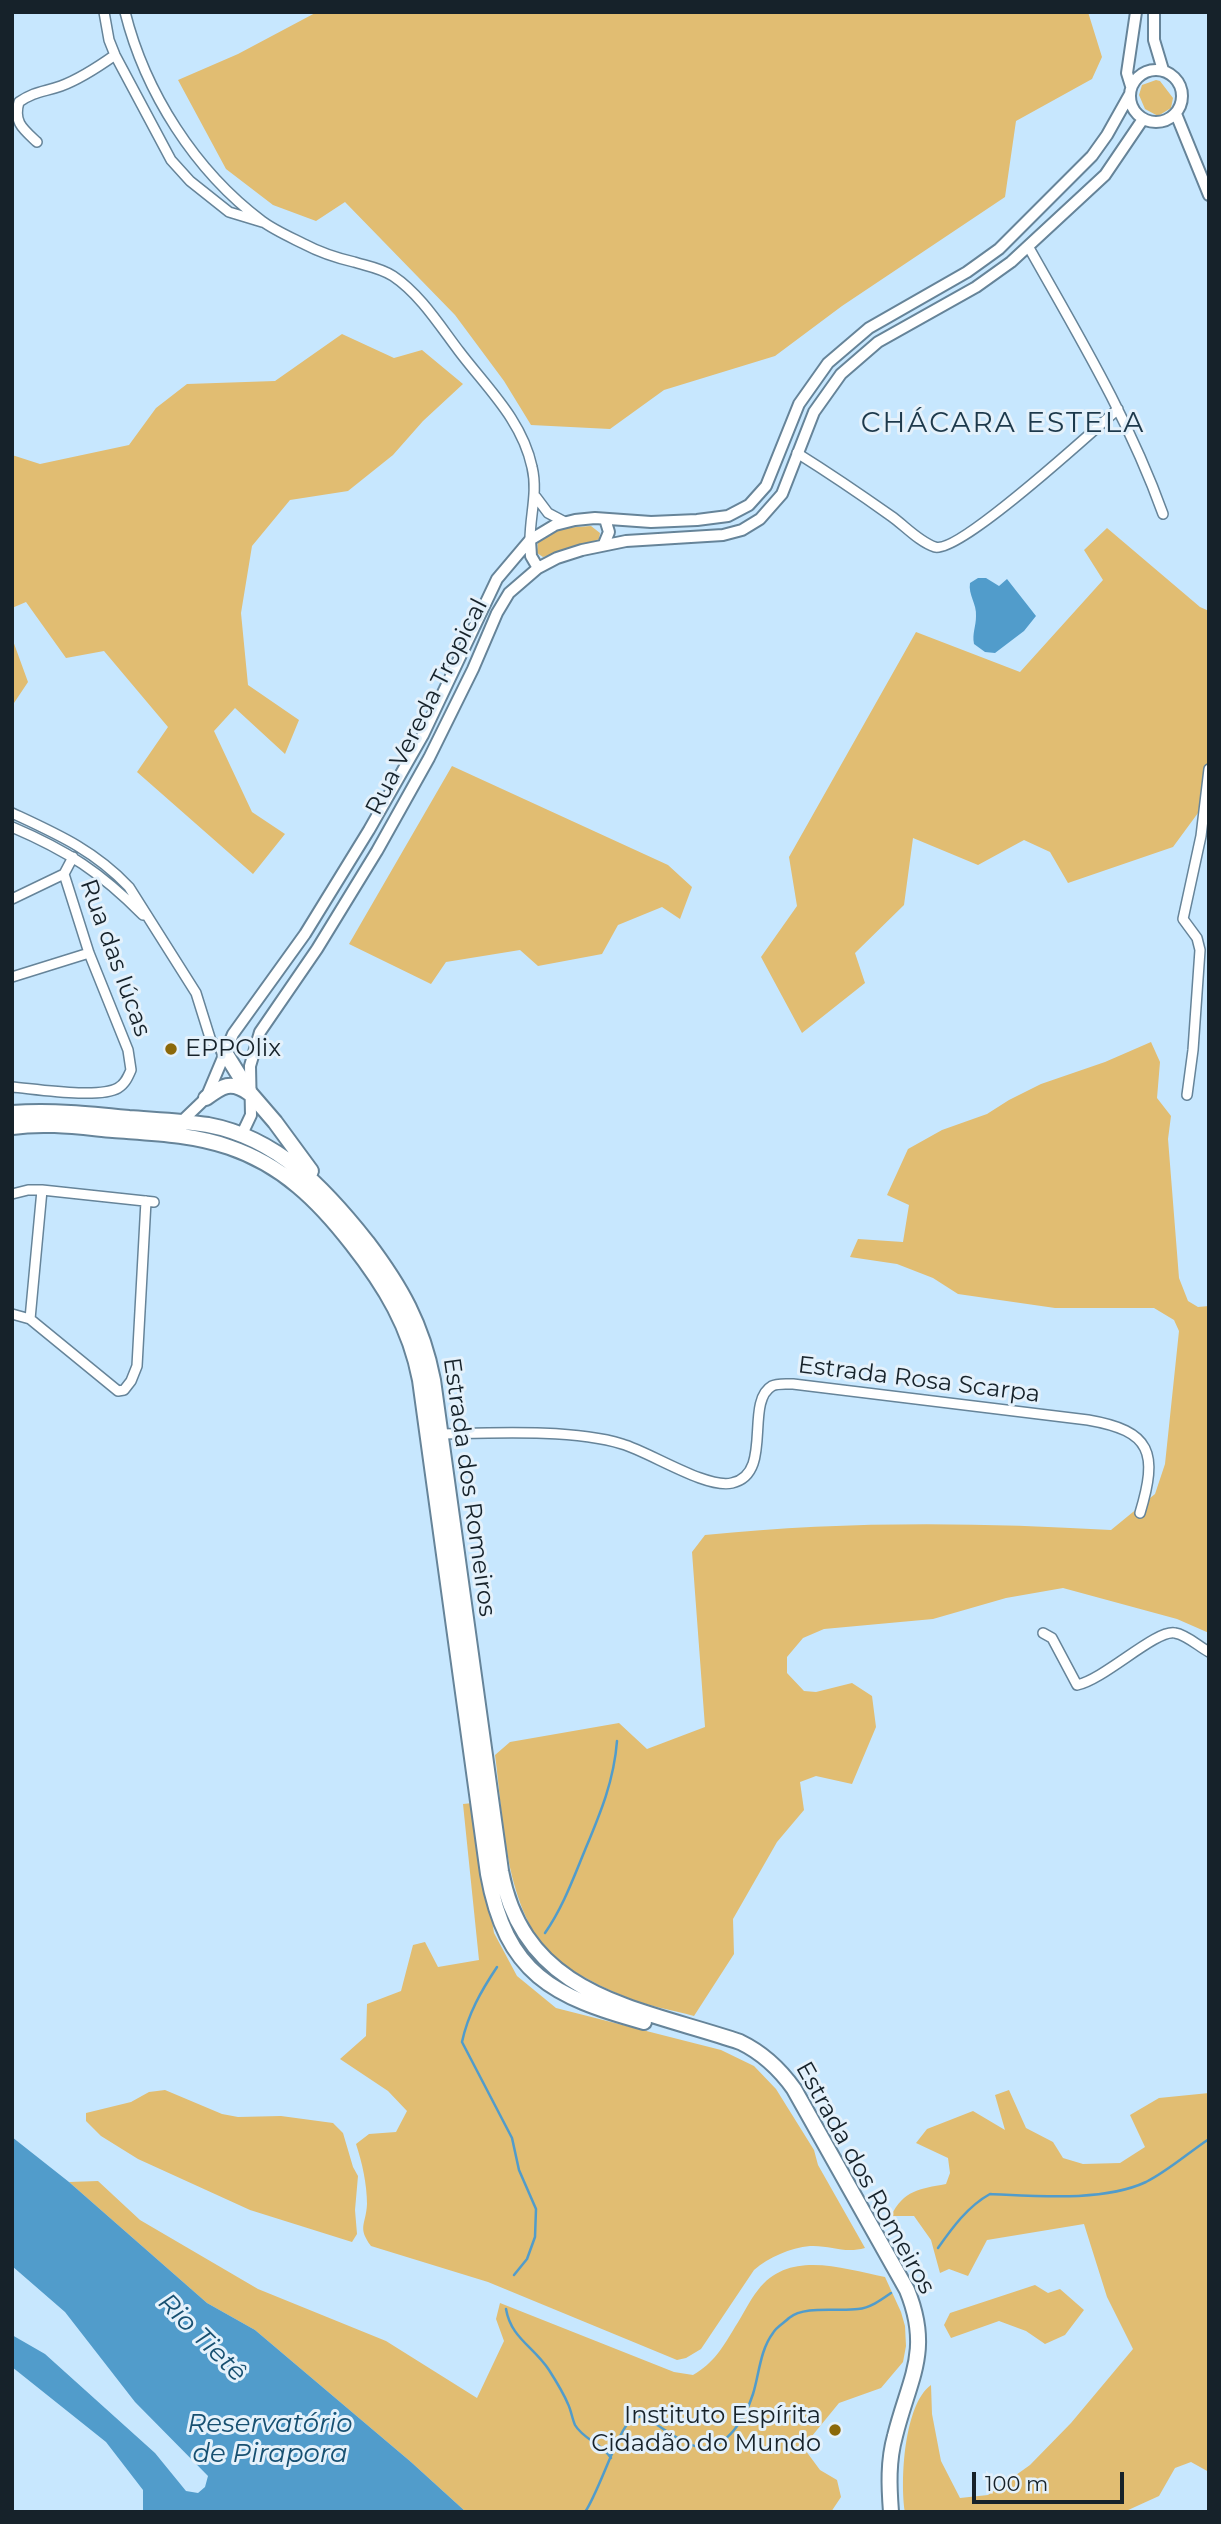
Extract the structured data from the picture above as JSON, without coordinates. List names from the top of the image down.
{
  "streets": {
    "main road": ["Estrada dos Romeiros"],
    "street": ["Rua Vereda Tropical", "Rua das Iúcas", "Estrada Rosa Scarpa"]
  },
  "crossings": [
    ["Rua Vereda Tropical", "Estrada dos Romeiros"],
    ["Estrada Rosa Scarpa", "Estrada dos Romeiros"]
  ],
  "districts": ["CHÁCARA ESTELA"],
  "water": ["Rio Tietê", "Reservatório de Pirapora"],
  "places": ["EPPOlix", "Instituto Espírita Cidadão do Mundo"],
  "scale_bar": "100 m"
}
